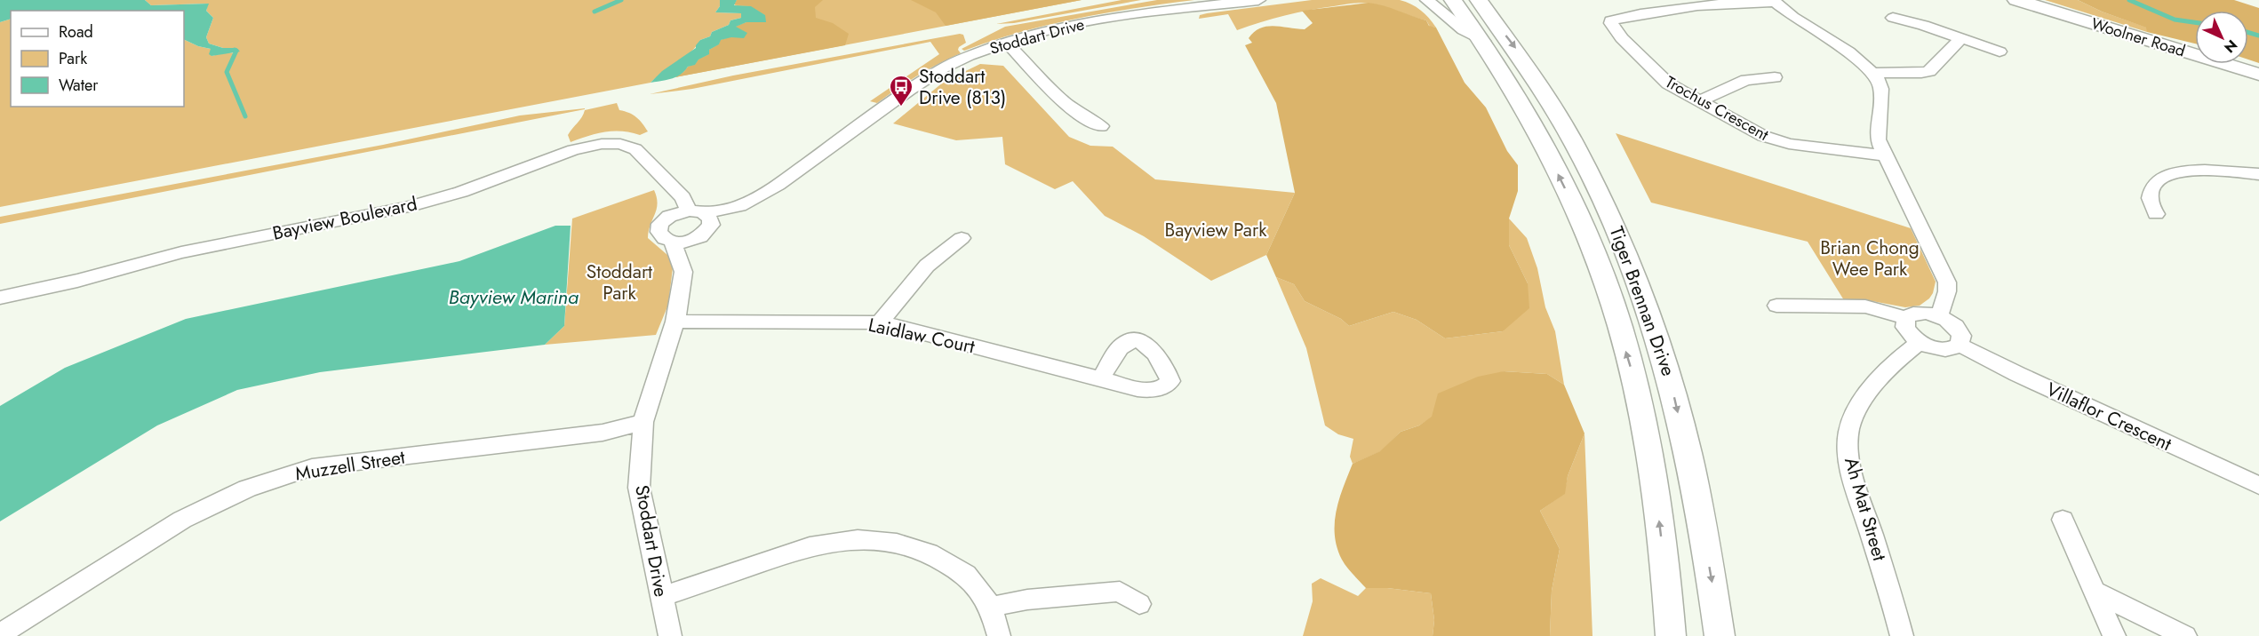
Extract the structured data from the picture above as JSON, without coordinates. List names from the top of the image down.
{
  "streets": {
    "main road": ["Woolner Road", "Tiger Brennan Drive"],
    "street": [
      "Stoddart Drive",
      "Trochus Crescent",
      "Bayview Boulevard",
      "Laidlaw Court",
      "Villaflor Crescent",
      "Muzzell Street",
      "Ah Mat Street"
    ]
  },
  "crossings": [
    ["Stoddart Drive", "Bayview Boulevard"],
    ["Stoddart Drive", "Laidlaw Court"],
    ["Stoddart Drive", "Muzzell Street"]
  ],
  "water": ["Bayview Marina"],
  "parks": ["Bayview Park", "Brian Chong Wee Park", "Stoddart Park"],
  "places": {
    "bus stop": ["Stoddart Drive (813)"]
  },
  "legend": ["Road", "Park", "Water"],
  "north": "bottom right"
}
